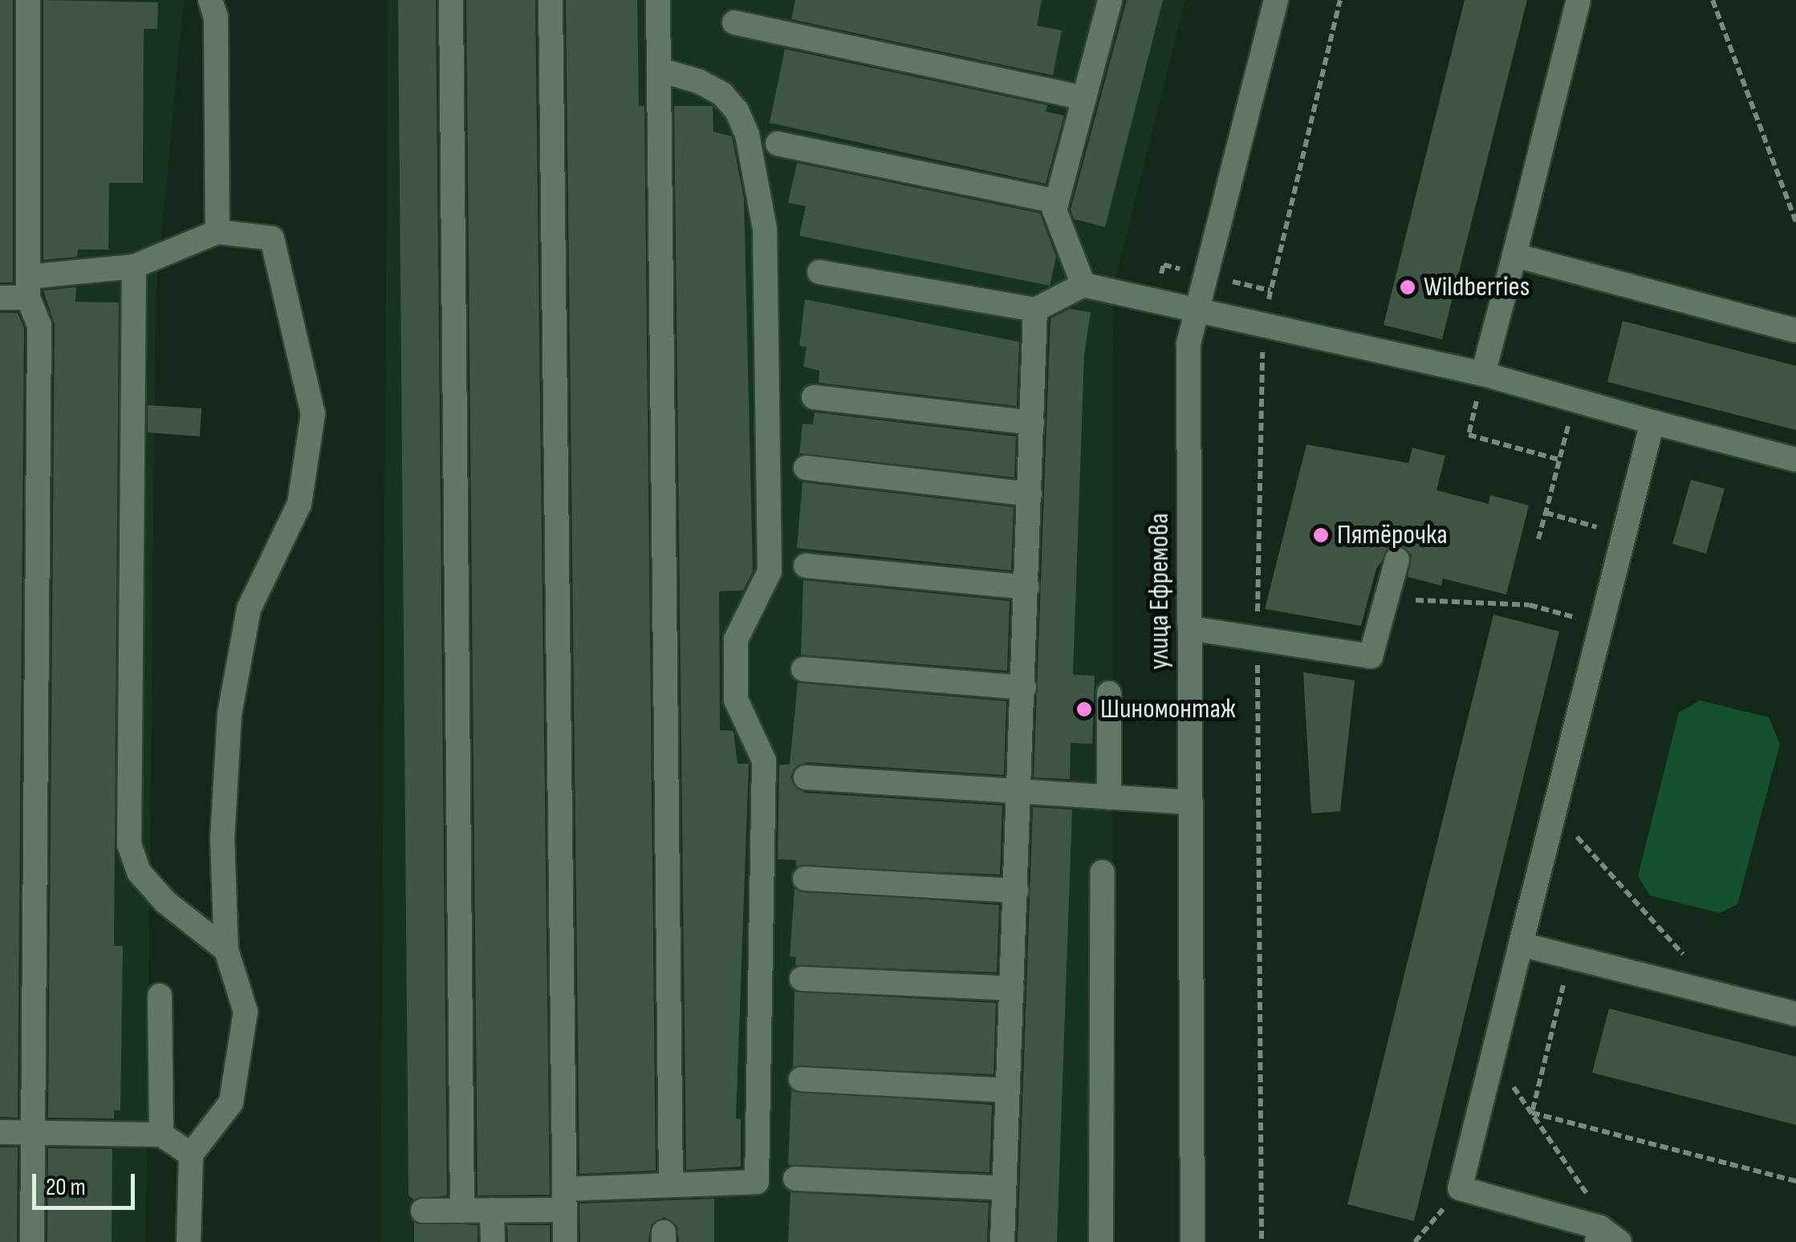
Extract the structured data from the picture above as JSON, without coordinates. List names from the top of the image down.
{
  "streets": {
    "street": ["улица Ефремова"]
  },
  "places": ["Wildberries", "Пятёрочка", "Шиномонтаж"],
  "scale_bar": "20 m"
}
